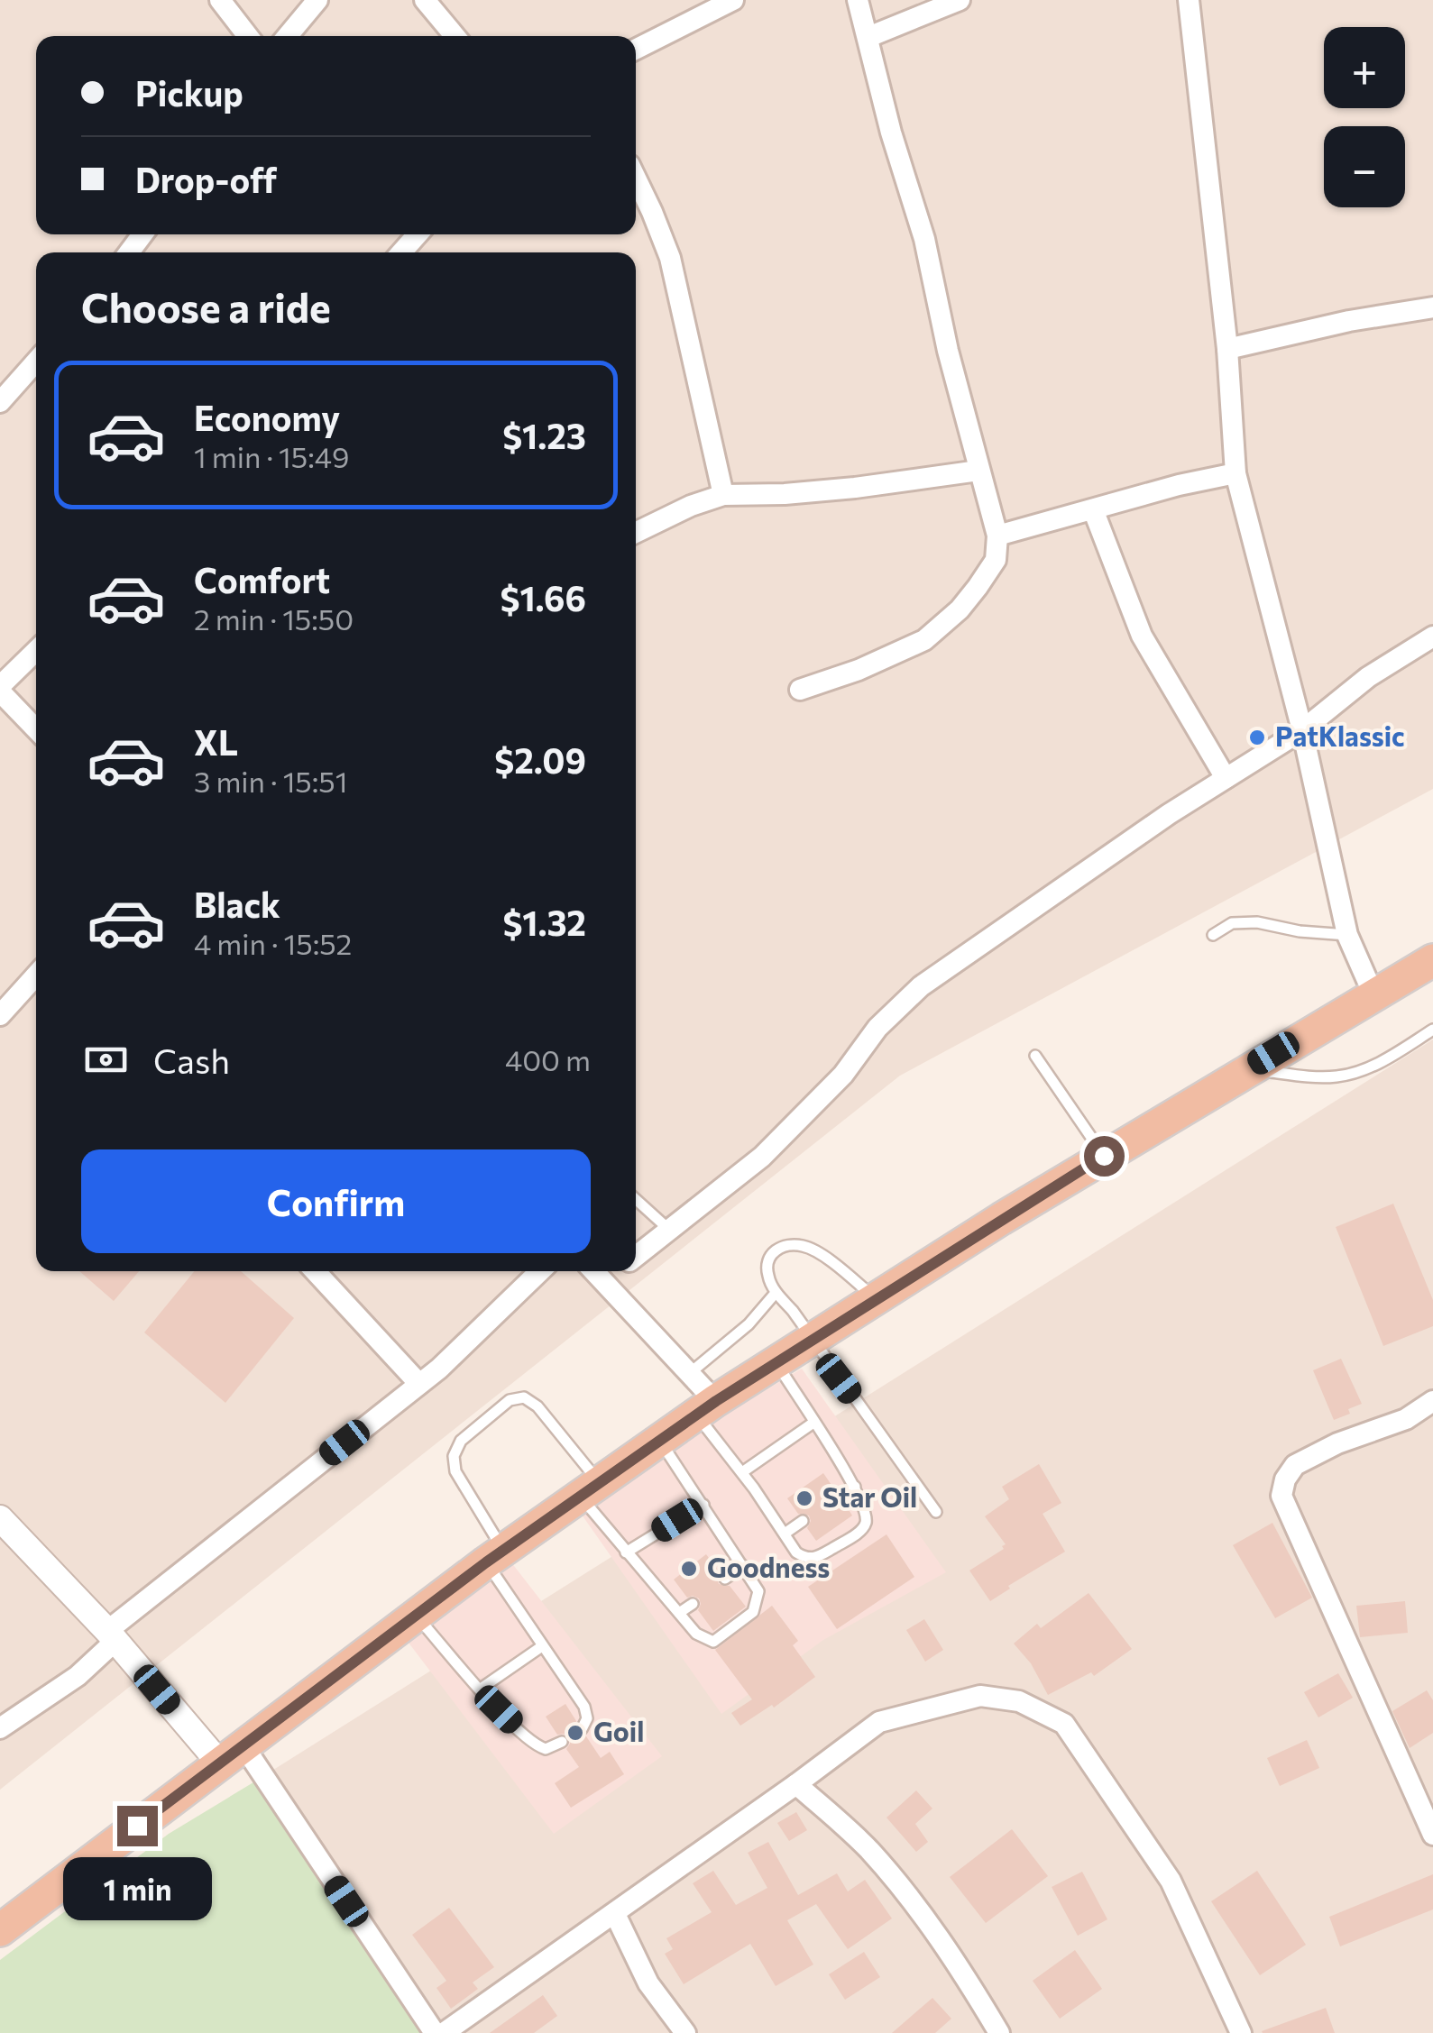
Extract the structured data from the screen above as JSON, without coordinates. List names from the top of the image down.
{
  "places": [
    "PatKlassic",
    "Star Oil",
    "Goodness",
    "Goil"
  ],
  "page": {
    "map_buttons": ["+", "−"],
    "banner": ["Pickup", "Drop-off"],
    "heading": "Choose a ride",
    "list": [
      {
        "name": "Economy",
        "note": "1 min · 15:49",
        "value": "$1.23"
      },
      {
        "name": "Comfort",
        "note": "2 min · 15:50",
        "value": "$1.66"
      },
      {
        "name": "XL",
        "note": "3 min · 15:51",
        "value": "$2.09"
      },
      {
        "name": "Black",
        "note": "4 min · 15:52",
        "value": "$1.32"
      }
    ],
    "pay": ["Cash", "400 m"],
    "buttons": "Confirm",
    "bubble": "1 min"
  }
}
